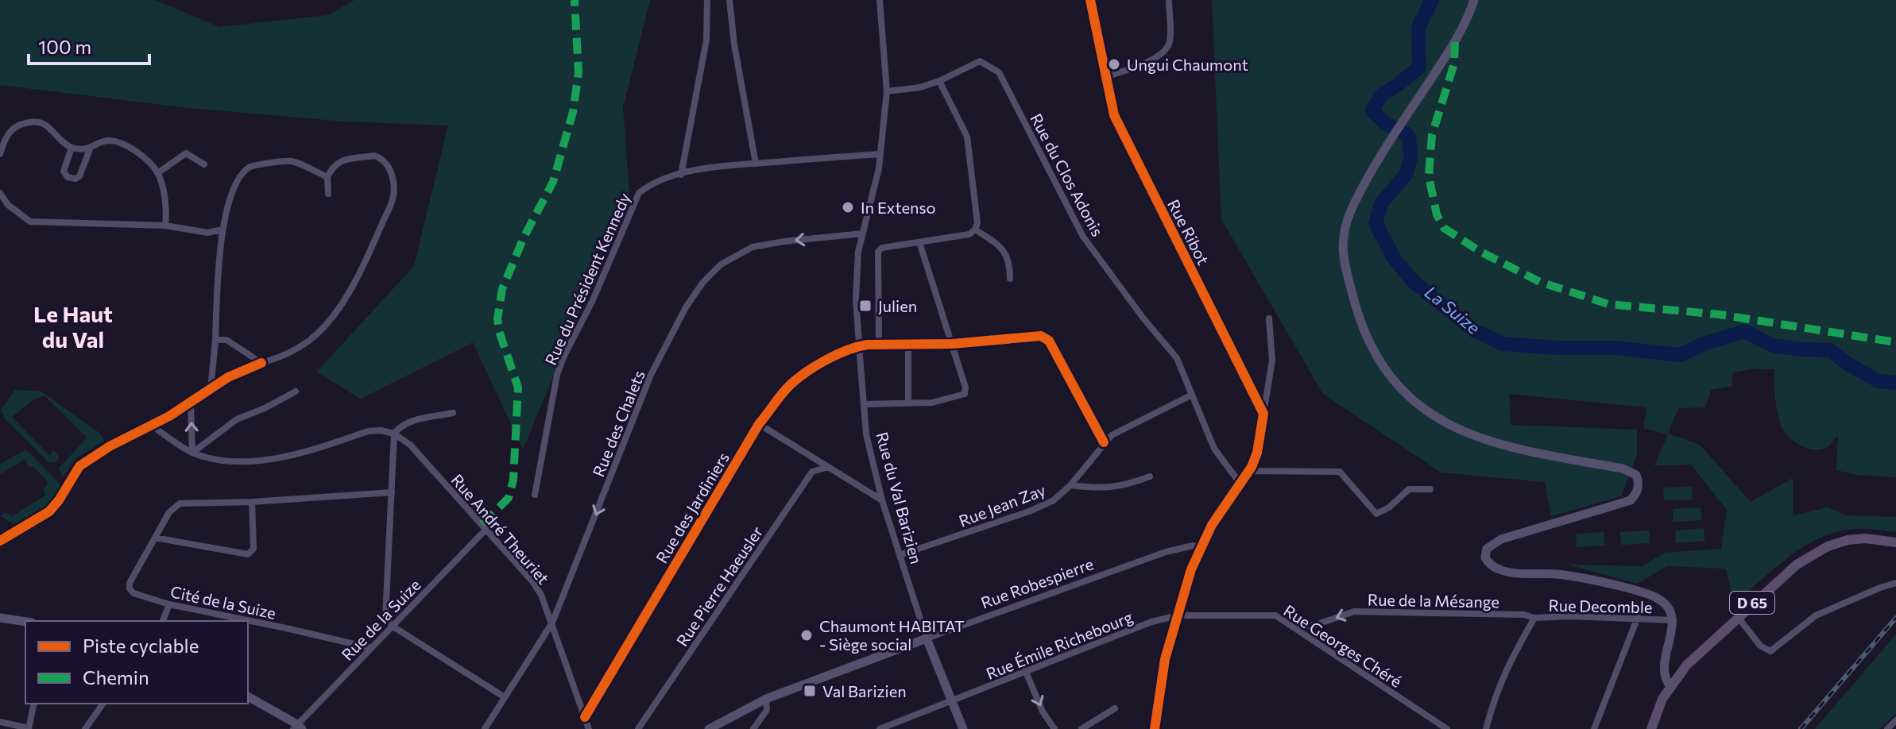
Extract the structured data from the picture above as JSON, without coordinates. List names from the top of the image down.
{
  "streets": {
    "main road": ["Rue du Val Barizien", "Rue Robespierre", "D 65"],
    "street": [
      "Rue du Clos Adonis",
      "Rue Ribot",
      "Rue du Président Kennedy",
      "Rue des Chalets",
      "Rue Jean Zay",
      "Rue des Jardiniers",
      "Rue André Theuriet",
      "Rue Pierre Haeusler",
      "Rue de la Mésange",
      "Cité de la Suize",
      "Rue Decomble",
      "Rue de la Suize",
      "Rue Émile Richebourg",
      "Rue Georges Chéré"
    ]
  },
  "crossings": [
    ["Rue du Clos Adonis", "Rue du Val Barizien"],
    ["Rue du Clos Adonis", "Rue Jean Zay"],
    ["Rue du Président Kennedy", "Rue du Val Barizien"],
    ["Rue des Chalets", "Rue du Val Barizien"],
    ["Rue des Chalets", "Rue André Theuriet"],
    ["Rue du Val Barizien", "Rue Jean Zay"],
    ["Rue du Val Barizien", "Rue des Jardiniers"],
    ["Rue du Val Barizien", "Rue Robespierre"],
    ["Rue du Val Barizien", "Rue Émile Richebourg"],
    ["Rue Jean Zay", "Rue des Jardiniers"],
    ["Rue des Jardiniers", "Rue André Theuriet"],
    ["Rue André Theuriet", "Rue de la Suize"],
    ["Rue de la Mésange", "Rue Decomble"],
    ["Rue de la Mésange", "Rue Georges Chéré"],
    ["Cité de la Suize", "Rue de la Suize"],
    ["Rue Émile Richebourg", "Rue Georges Chéré"]
  ],
  "one_way": ["Rue des Chalets", "Rue de la Mésange"],
  "districts": ["Le Haut du Val"],
  "water": ["La Suize"],
  "places": {
    "other": ["Ungui Chaumont", "In Extenso", "Chaumont HABITAT - Siège social"],
    "transit": ["Julien", "Val Barizien"]
  },
  "legend": ["Piste cyclable", "Chemin"],
  "scale_bar": "100 m"
}
